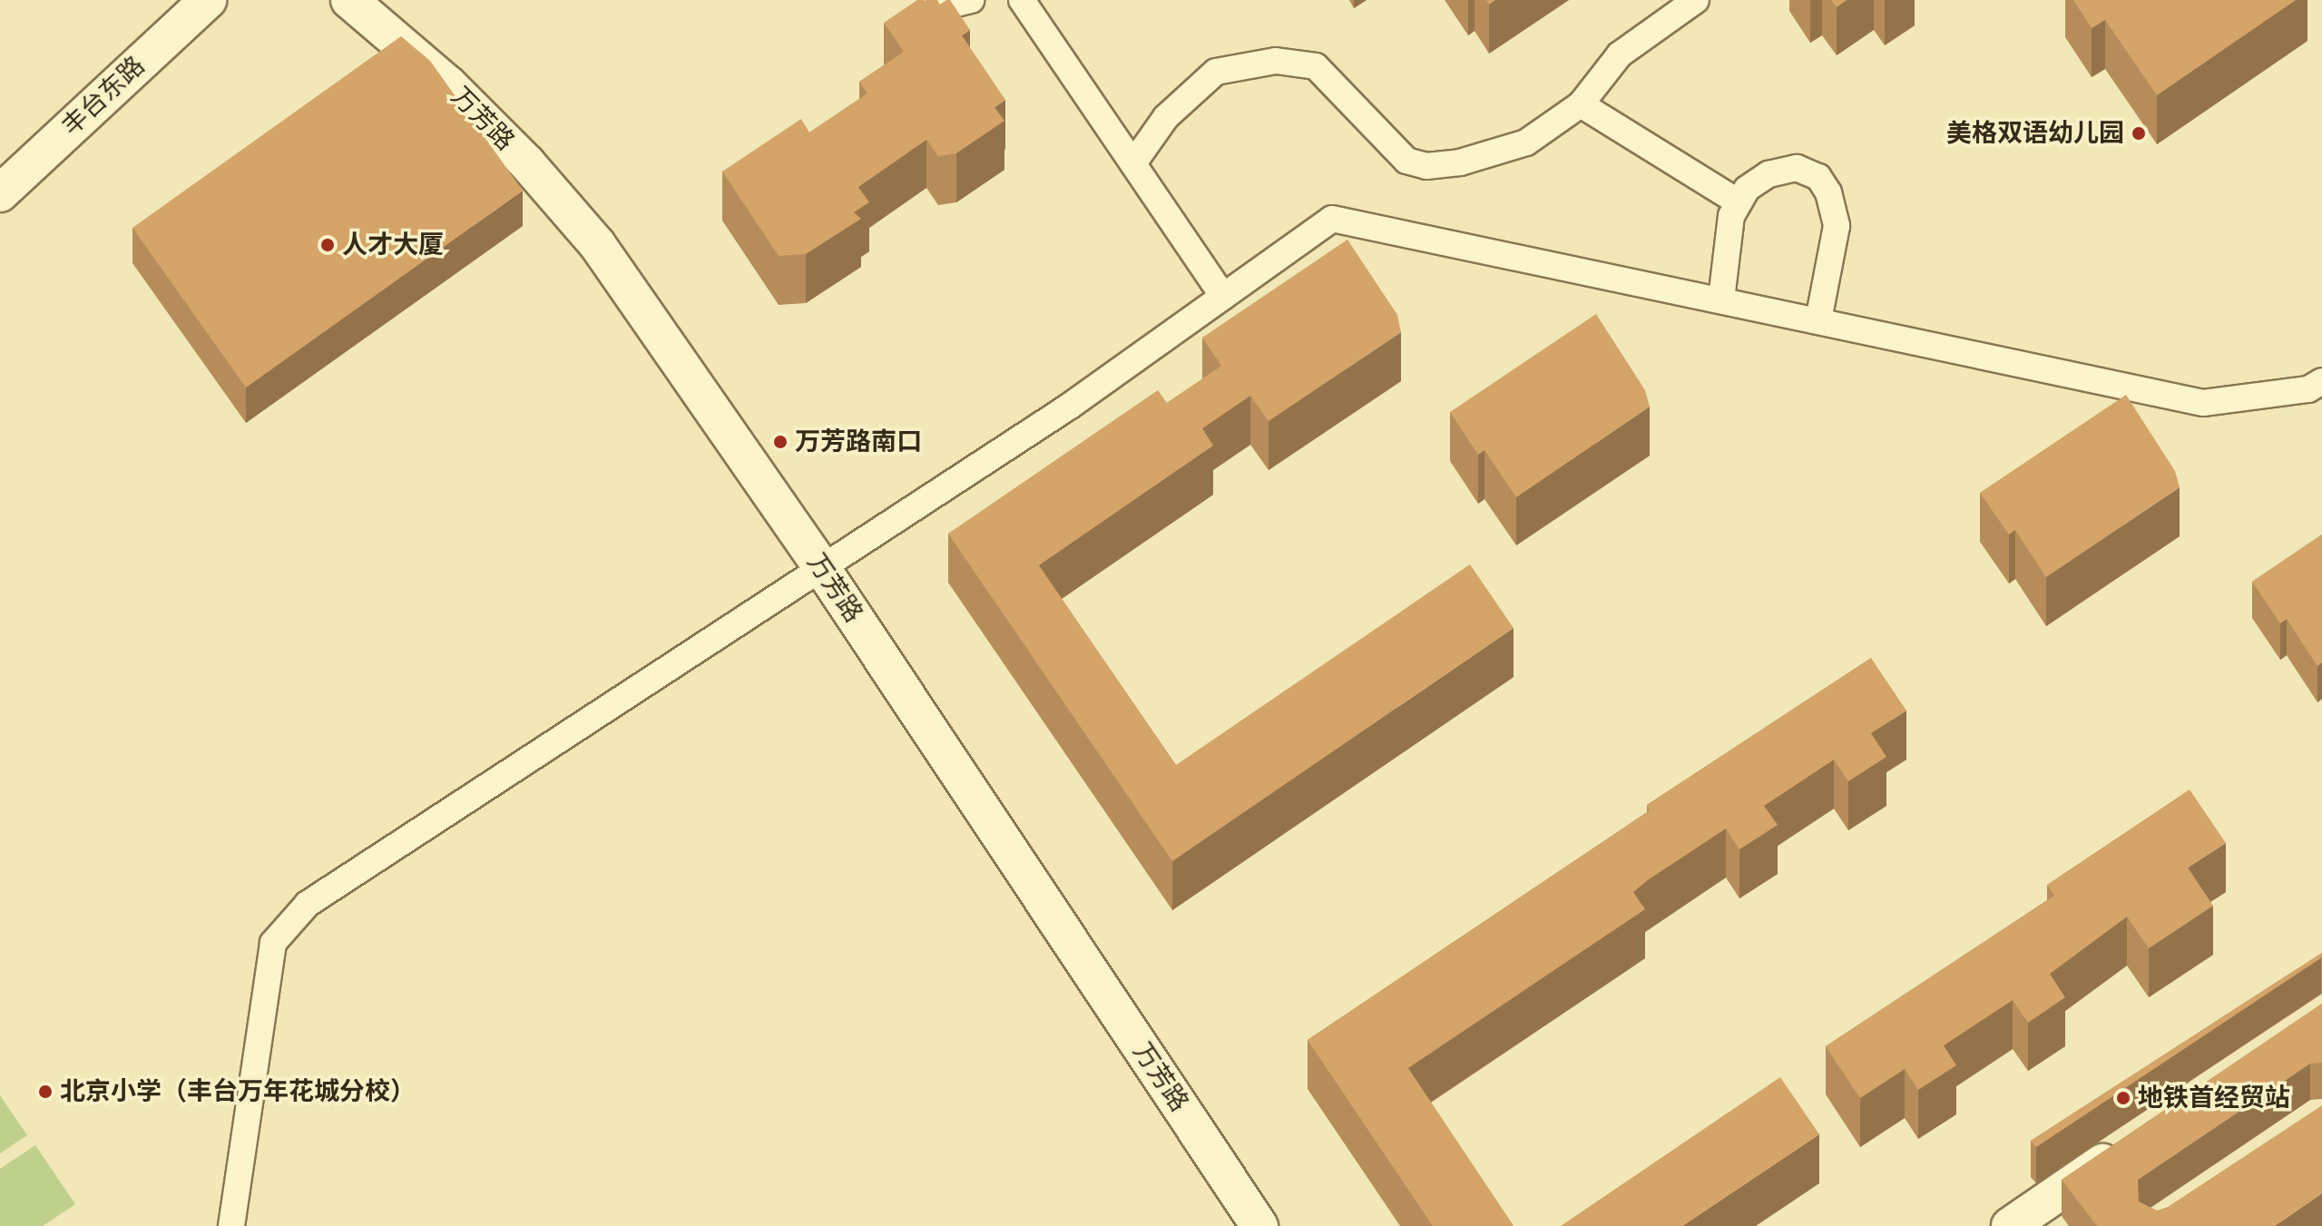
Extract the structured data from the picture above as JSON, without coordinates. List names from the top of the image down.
{
  "streets": {
    "street": ["丰台东路", "万芳路"]
  },
  "places": [
    "美格双语幼儿园",
    "人才大厦",
    "万芳路南口",
    "北京小学（丰台万年花城分校）",
    "地铁首经贸站"
  ]
}
